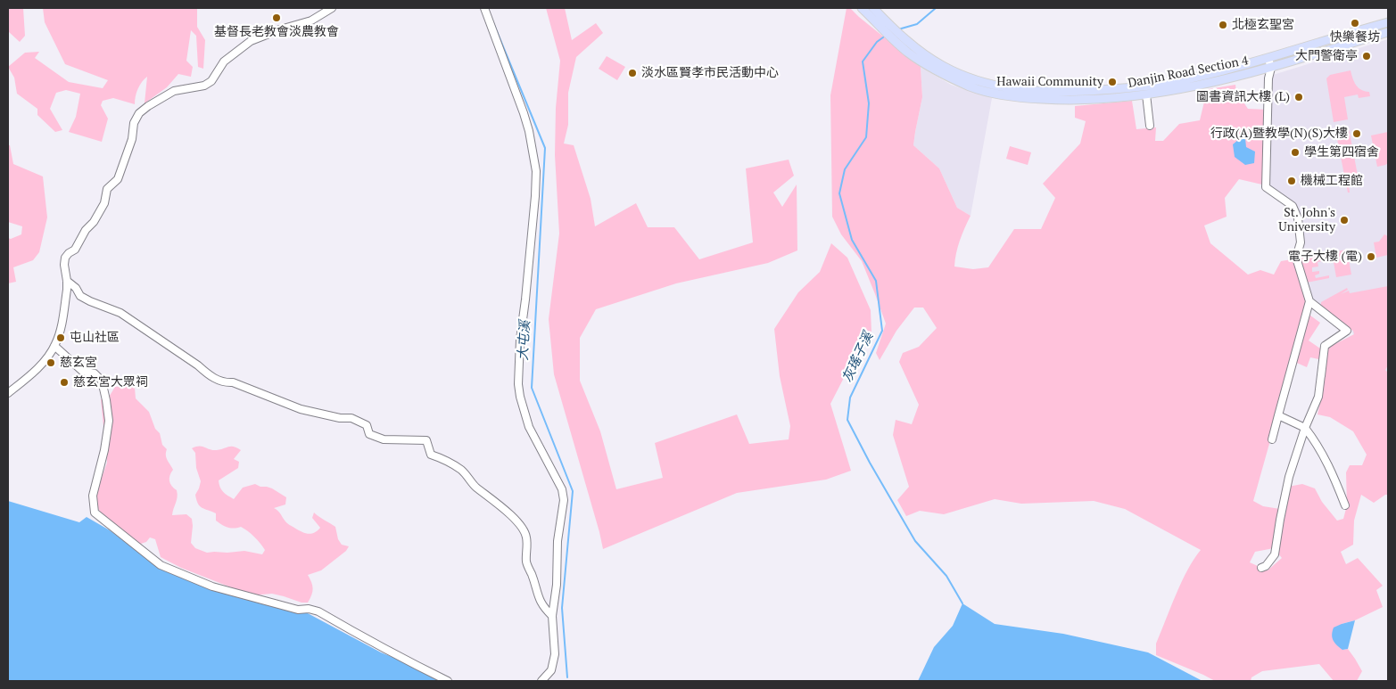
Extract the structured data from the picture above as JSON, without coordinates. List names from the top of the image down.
{
  "streets": {
    "main road": ["Danjin Road Section 4"]
  },
  "water": ["大屯溪", "灰瑤子溪"],
  "places": [
    "基督長老教會淡農教會",
    "快樂餐坊",
    "北極玄聖宮",
    "大門警衛亭",
    "淡水區賢孝市民活動中心",
    "Hawaii Community",
    "圖書資訊大樓 (L)",
    "行政(A)暨教學(N)(S)大樓",
    "學生第四宿舍",
    "機械工程館",
    "St. John's University",
    "電子大樓 (電)",
    "屯山社區",
    "慈玄宮",
    "慈玄宮大眾祠"
  ]
}
